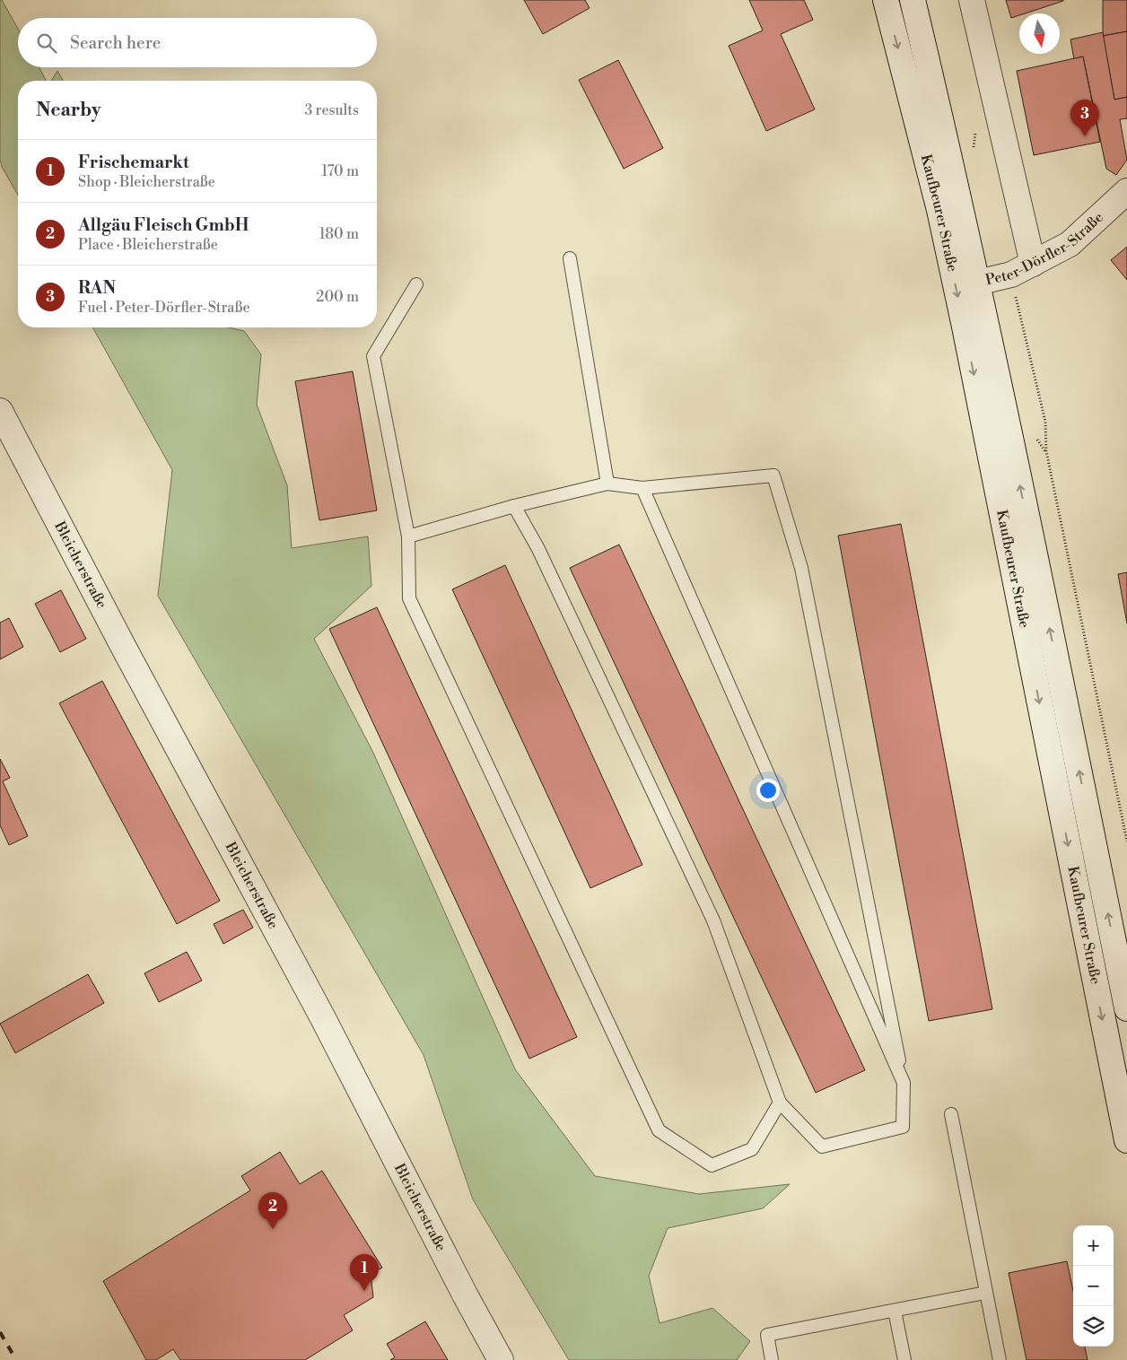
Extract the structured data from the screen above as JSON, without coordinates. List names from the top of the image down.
{
  "streets": {
    "main road": ["Kaufbeurer Straße", "Peter-Dörfler-Straße", "Bleicherstraße"]
  },
  "crossings": [
    ["Kaufbeurer Straße", "Peter-Dörfler-Straße"]
  ],
  "north": "bottom",
  "page": {
    "search": "Search here",
    "heading": ["Nearby", "3 results"],
    "pins": ["3", "2", "1"],
    "list": [
      {
        "mark": "1",
        "name": "Frischemarkt",
        "note": "Shop · Bleicherstraße",
        "value": "170 m"
      },
      {
        "mark": "2",
        "name": "Allgäu Fleisch GmbH",
        "note": "Place · Bleicherstraße",
        "value": "180 m"
      },
      {
        "mark": "3",
        "name": "RAN",
        "note": "Fuel · Peter-Dörfler-Straße",
        "value": "200 m"
      }
    ],
    "map_buttons": ["+", "−"]
  }
}
